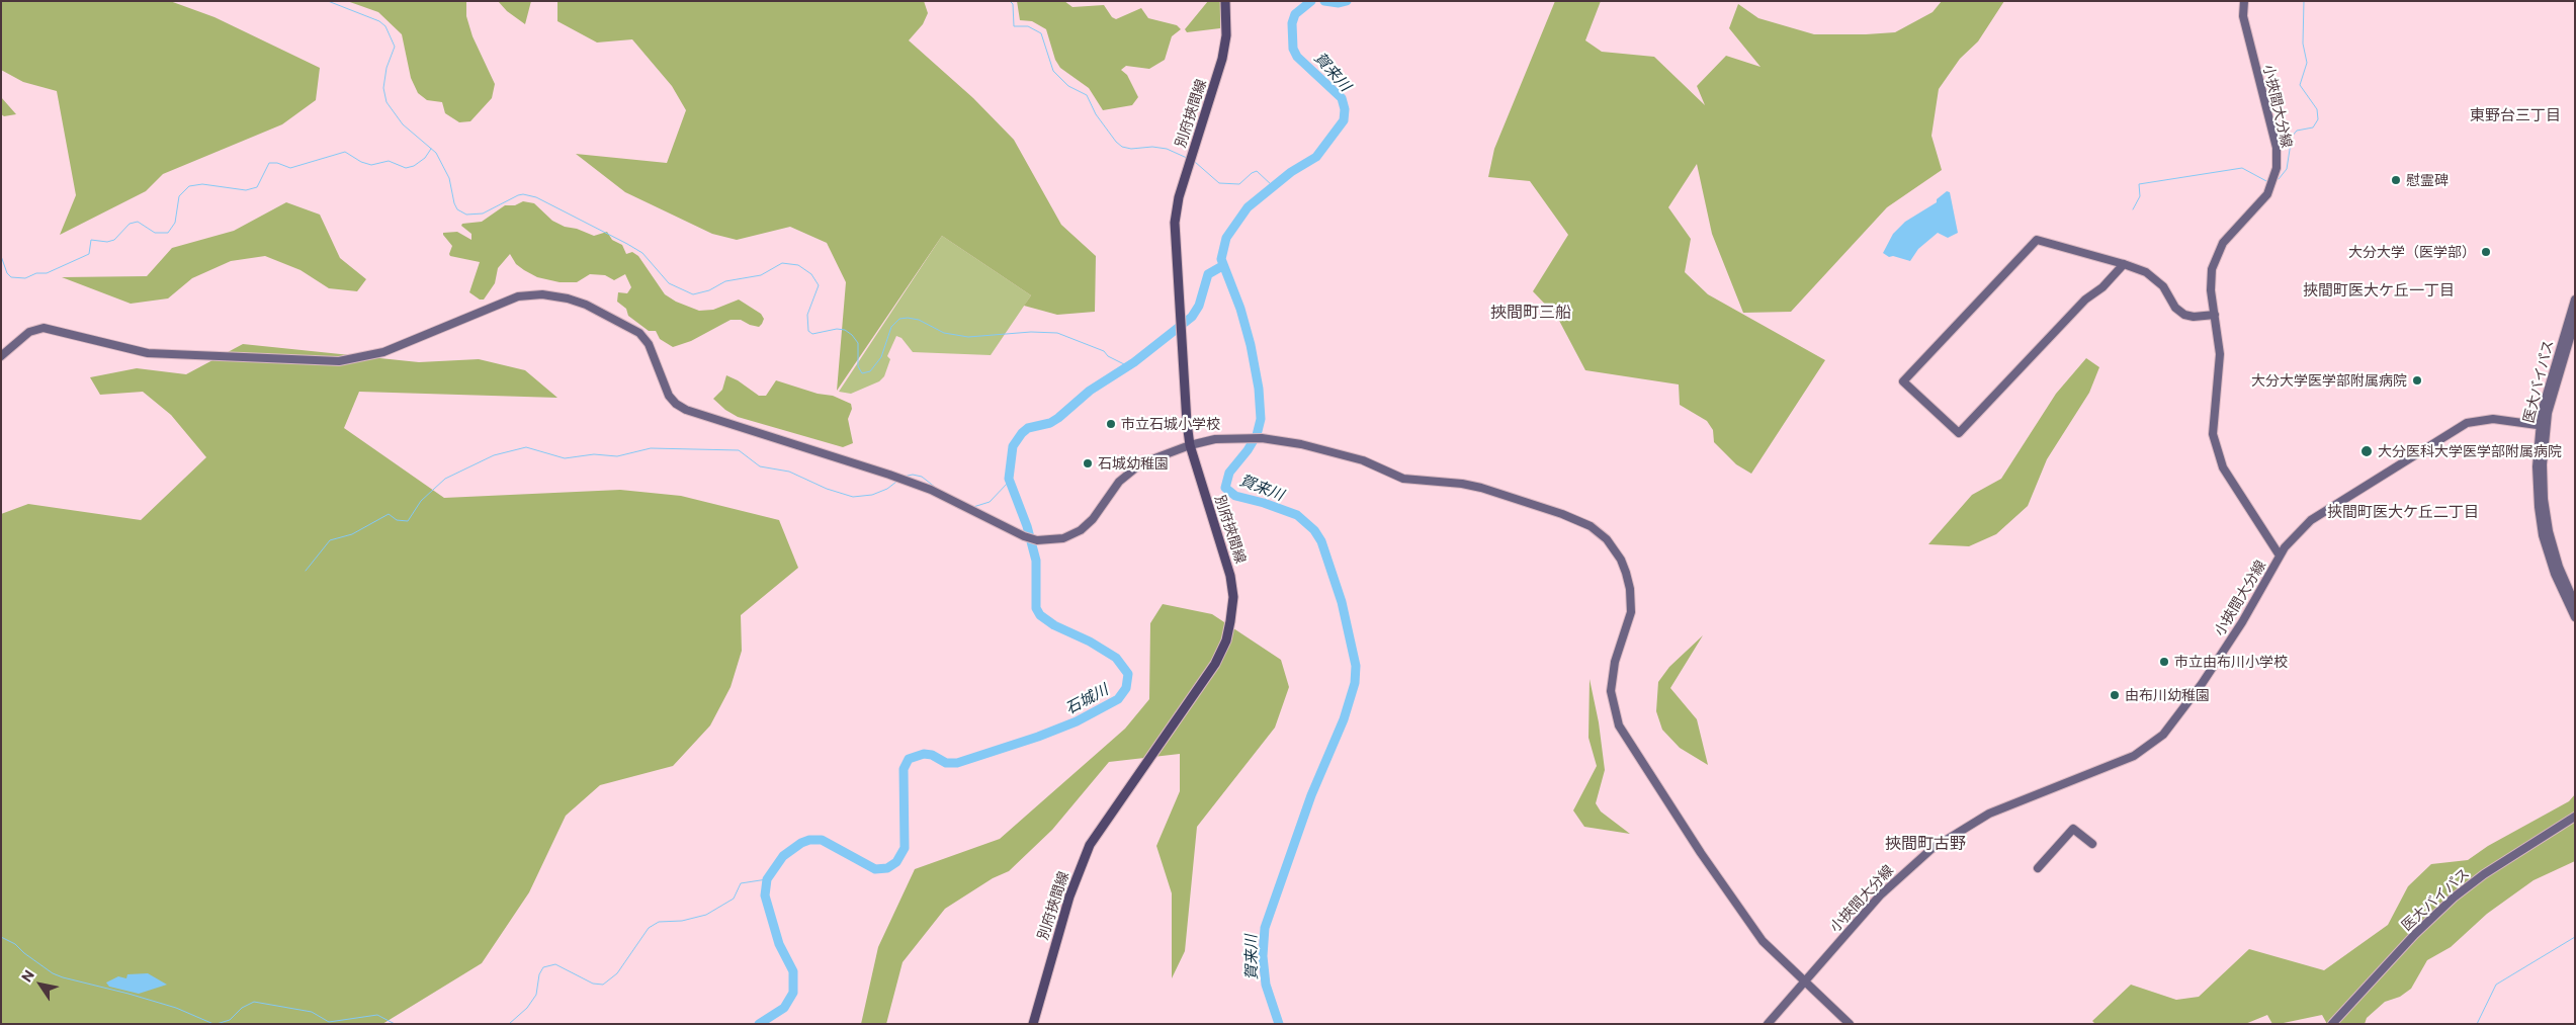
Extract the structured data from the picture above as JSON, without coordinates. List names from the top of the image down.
{
  "streets": {
    "main road": ["別府挾間線"],
    "street": ["小挾間大分線", "医大バイパス"]
  },
  "districts": [
    "東野台三丁目",
    "挾間町医大ケ丘一丁目",
    "挾間町三船",
    "挾間町医大ケ丘二丁目",
    "挾間町古野"
  ],
  "water": ["賀来川", "石城川"],
  "places": [
    "慰霊碑",
    "大分大学（医学部）",
    "大分大学医学部附属病院",
    "市立石城小学校",
    "大分医科大学医学部附属病院",
    "石城幼稚園",
    "市立由布川小学校",
    "由布川幼稚園"
  ],
  "north": "top left"
}
